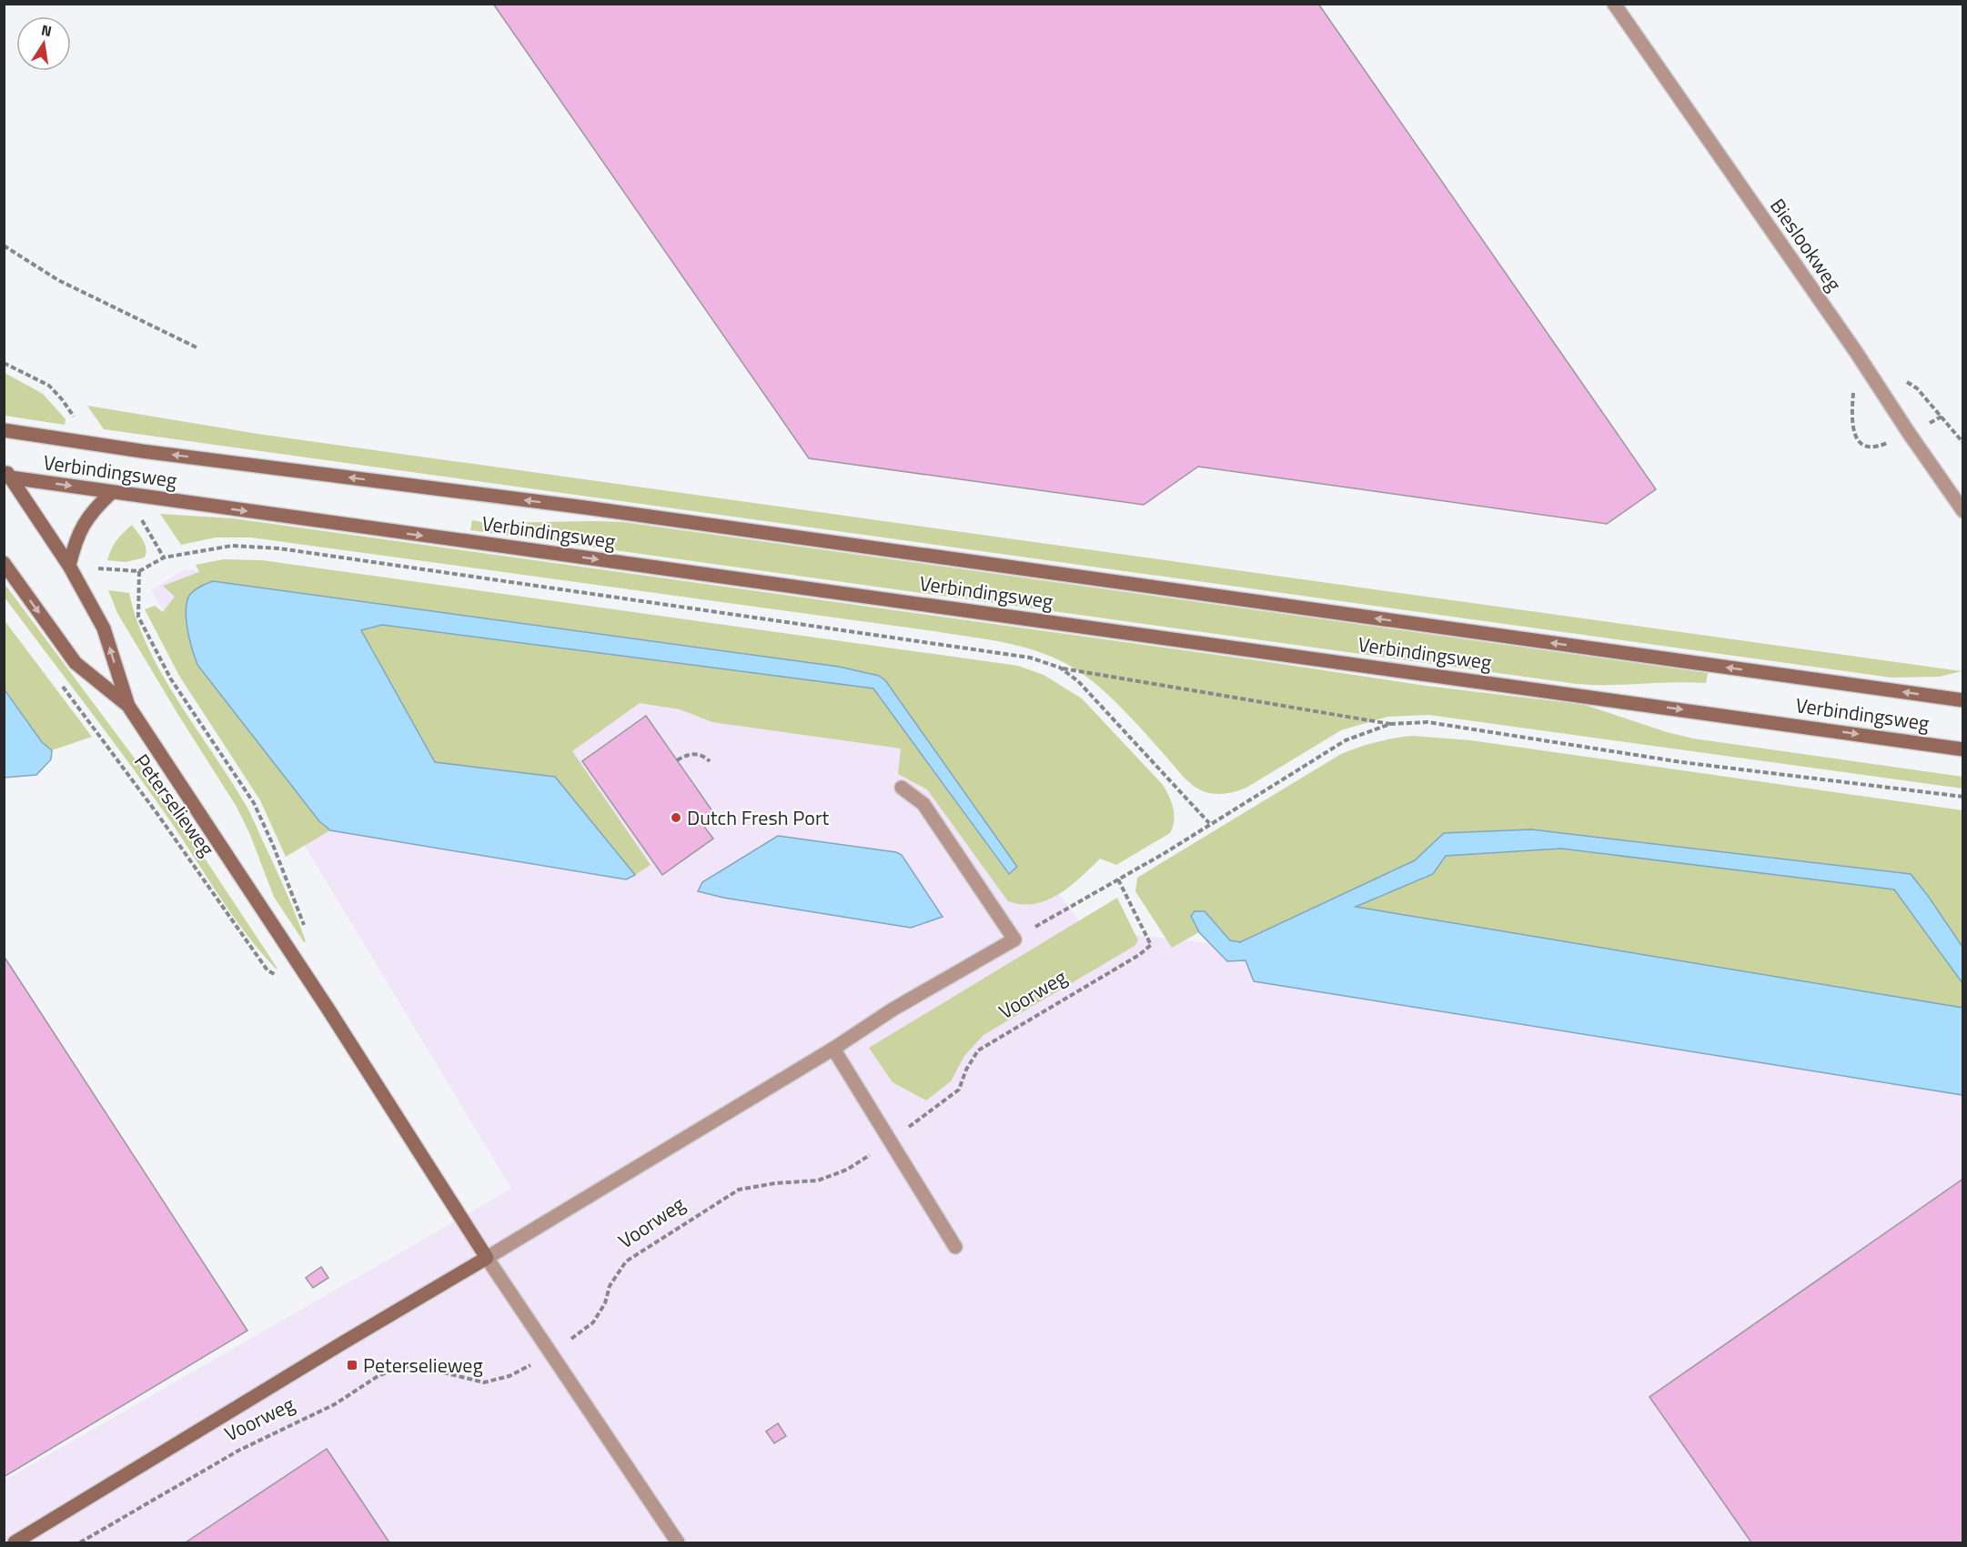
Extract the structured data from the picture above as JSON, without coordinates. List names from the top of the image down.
{
  "streets": {
    "street": [
      "Bieslookweg",
      "Verbindingsweg",
      "Peterselieweg",
      "Voorweg"
    ]
  },
  "crossings": [
    ["Verbindingsweg", "Peterselieweg"],
    ["Peterselieweg", "Voorweg"]
  ],
  "places": {
    "other": ["Dutch Fresh Port"],
    "transit": ["Peterselieweg"]
  },
  "north": "top"
}
